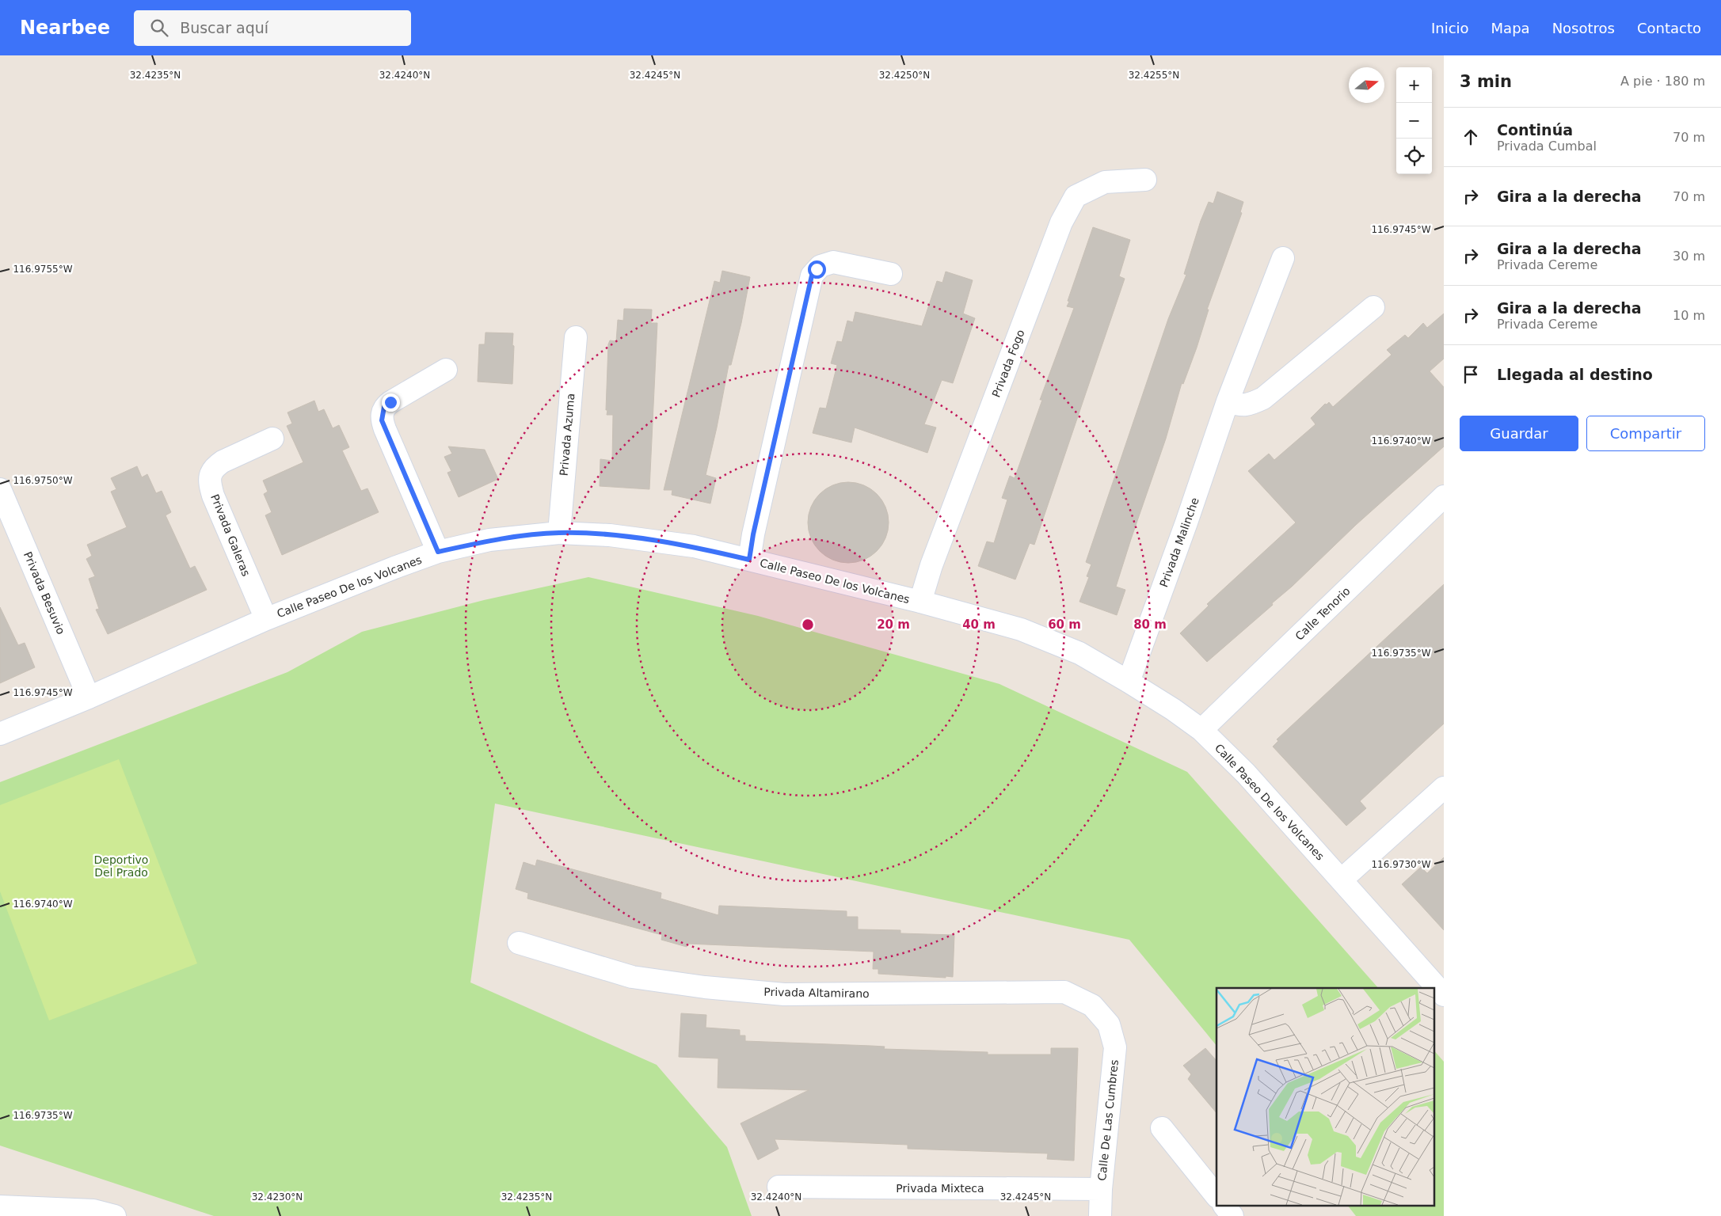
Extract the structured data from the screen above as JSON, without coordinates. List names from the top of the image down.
{
  "streets": {
    "street": [
      "Privada Fogo",
      "Privada Azuma",
      "Privada Galeras",
      "Privada Malinche",
      "Calle Paseo De los Volcanes",
      "Privada Besuvio",
      "Calle Tenorio",
      "Privada Altamirano",
      "Calle De Las Cumbres",
      "Privada Mixteca"
    ]
  },
  "crossings": [
    ["Privada Fogo", "Calle Paseo De los Volcanes"],
    ["Privada Azuma", "Calle Paseo De los Volcanes"],
    ["Privada Galeras", "Calle Paseo De los Volcanes"],
    ["Privada Malinche", "Calle Paseo De los Volcanes"],
    ["Calle Paseo De los Volcanes", "Privada Besuvio"],
    ["Calle Paseo De los Volcanes", "Calle Tenorio"],
    ["Privada Altamirano", "Calle De Las Cumbres"],
    ["Calle De Las Cumbres", "Privada Mixteca"]
  ],
  "parks": ["Deportivo Del Prado"],
  "north": "right",
  "page": {
    "header": "Nearbee",
    "search": "Buscar aquí",
    "nav": [
      "Inicio",
      "Mapa",
      "Nosotros",
      "Contacto"
    ],
    "heading": ["3 min", "A pie · 180 m"],
    "map_buttons": ["+", "−"],
    "list": [
      ["Continúa", "Privada Cumbal", "70 m"],
      ["Gira a la derecha", "70 m"],
      ["Gira a la derecha", "Privada Cereme", "30 m"],
      ["Gira a la derecha", "Privada Cereme", "10 m"],
      "Llegada al destino"
    ],
    "buttons": ["Guardar", "Compartir"]
  },
  "coordinates": [
    "32.4235°N",
    "32.4240°N",
    "32.4245°N",
    "32.4250°N",
    "32.4255°N",
    "116.9745°W",
    "116.9755°W",
    "116.9740°W",
    "116.9750°W",
    "116.9735°W",
    "116.9730°W",
    "32.4230°N"
  ],
  "rings": [
    "20 m",
    "40 m",
    "60 m",
    "80 m"
  ]
}
